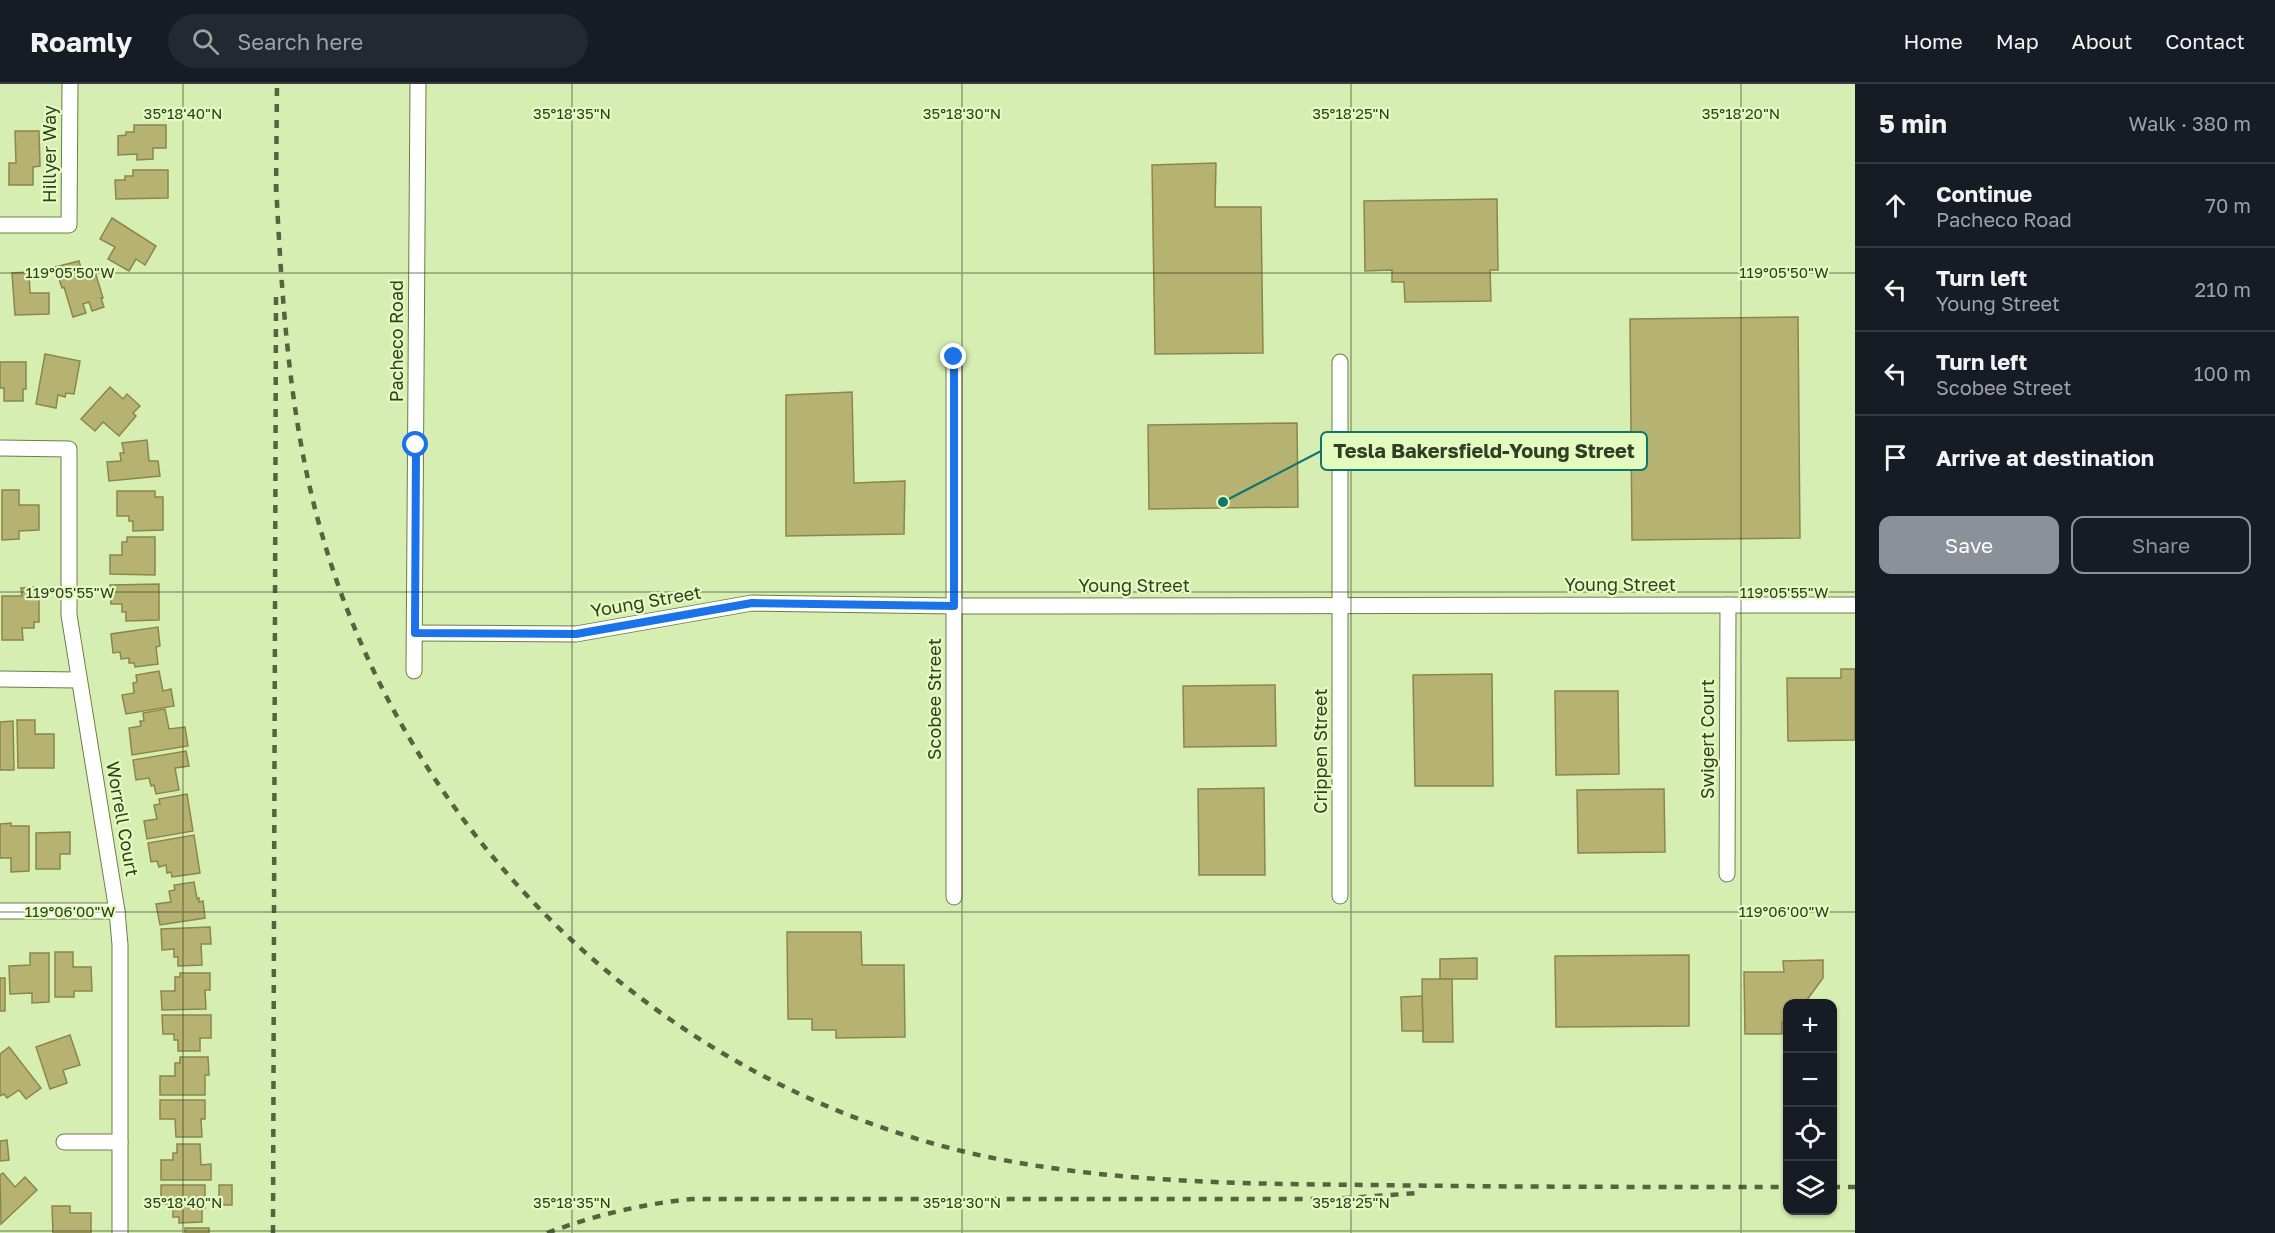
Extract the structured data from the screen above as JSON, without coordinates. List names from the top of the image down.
{
  "streets": {
    "street": [
      "Hillyer Way",
      "Pacheco Road",
      "Young Street",
      "Scobee Street",
      "Swigert Court",
      "Crippen Street",
      "Worrell Court"
    ]
  },
  "crossings": [
    ["Pacheco Road", "Young Street"],
    ["Young Street", "Scobee Street"],
    ["Young Street", "Swigert Court"],
    ["Young Street", "Crippen Street"]
  ],
  "places": ["Tesla Bakersfield-Young Street"],
  "page": {
    "header": "Roamly",
    "search": "Search here",
    "nav": [
      "Home",
      "Map",
      "About",
      "Contact"
    ],
    "heading": ["5 min", "Walk · 380 m"],
    "list": [
      ["Continue", "Pacheco Road", "70 m"],
      ["Turn left", "Young Street", "210 m"],
      ["Turn left", "Scobee Street", "100 m"],
      "Arrive at destination"
    ],
    "buttons": ["Save", "Share"],
    "map_buttons": ["+", "−"]
  },
  "coordinates": [
    "35°18'40\"N",
    "35°18'35\"N",
    "35°18'30\"N",
    "35°18'25\"N",
    "35°18'20\"N",
    "119°05'50\"W",
    "119°05'55\"W",
    "119°06'00\"W"
  ]
}
